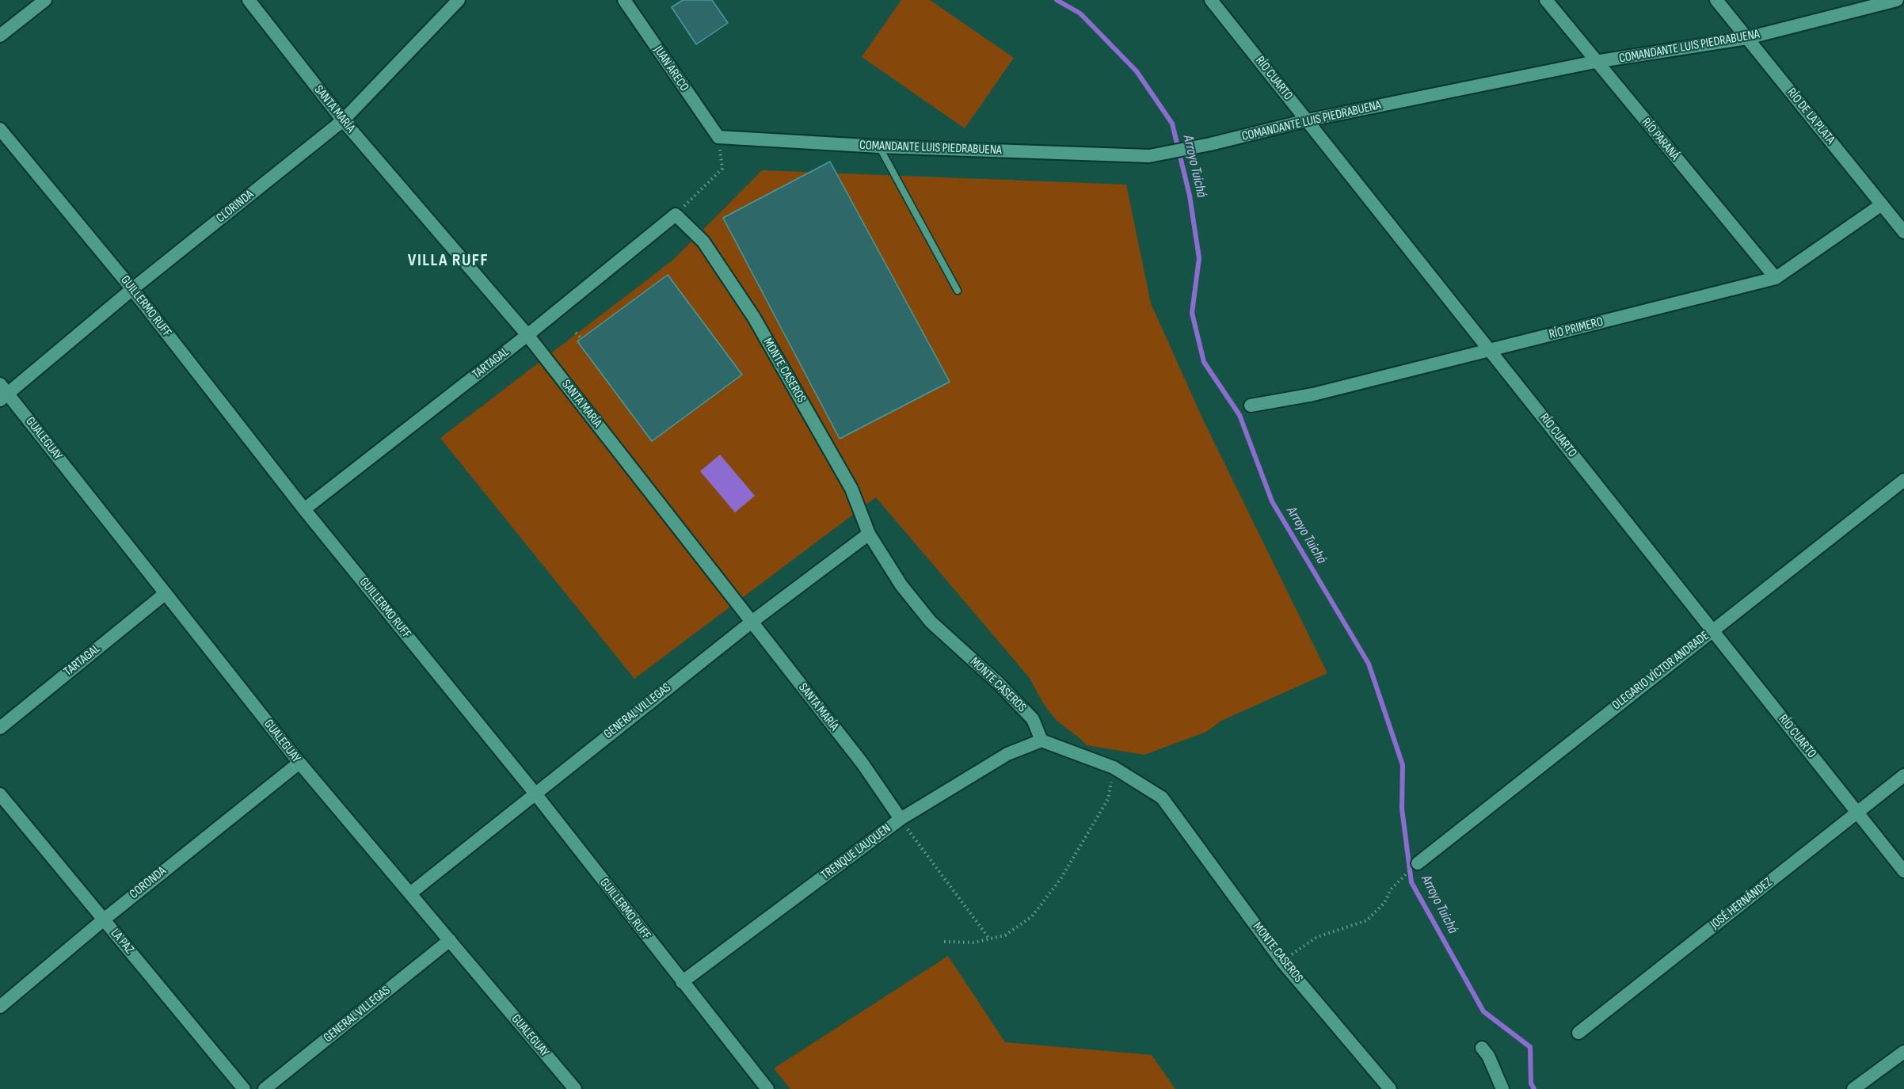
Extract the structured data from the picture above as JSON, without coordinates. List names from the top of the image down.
{
  "streets": {
    "street": [
      "COMANDANTE LUIS PIEDRABUENA",
      "JUAN ARECO",
      "RÍO CUARTO",
      "SANTA MARÍA",
      "RÍO DE LA PLATA",
      "RÍO PARANÁ",
      "CLORINDA",
      "GUILLERMO RUFF",
      "RÍO PRIMERO",
      "TARTAGAL",
      "MONTE CASEROS",
      "GUALEGUAY",
      "OLEGARIO VÍCTOR ANDRADE",
      "GENERAL VILLEGAS",
      "TRENQUE LAUQUEN",
      "CORONDA",
      "JOSÉ HERNÁNDEZ",
      "LA PAZ"
    ]
  },
  "crossings": [
    ["COMANDANTE LUIS PIEDRABUENA", "JUAN ARECO"],
    ["COMANDANTE LUIS PIEDRABUENA", "RÍO CUARTO"],
    ["COMANDANTE LUIS PIEDRABUENA", "RÍO DE LA PLATA"],
    ["COMANDANTE LUIS PIEDRABUENA", "RÍO PARANÁ"],
    ["RÍO CUARTO", "RÍO PRIMERO"],
    ["RÍO CUARTO", "OLEGARIO VÍCTOR ANDRADE"],
    ["RÍO CUARTO", "JOSÉ HERNÁNDEZ"],
    ["SANTA MARÍA", "CLORINDA"],
    ["SANTA MARÍA", "TARTAGAL"],
    ["SANTA MARÍA", "GENERAL VILLEGAS"],
    ["SANTA MARÍA", "TRENQUE LAUQUEN"],
    ["RÍO DE LA PLATA", "RÍO PRIMERO"],
    ["RÍO PARANÁ", "RÍO PRIMERO"],
    ["CLORINDA", "GUILLERMO RUFF"],
    ["CLORINDA", "GUALEGUAY"],
    ["GUILLERMO RUFF", "TARTAGAL"],
    ["GUILLERMO RUFF", "GENERAL VILLEGAS"],
    ["GUILLERMO RUFF", "TRENQUE LAUQUEN"],
    ["TARTAGAL", "MONTE CASEROS"],
    ["TARTAGAL", "GUALEGUAY"],
    ["MONTE CASEROS", "GENERAL VILLEGAS"],
    ["MONTE CASEROS", "TRENQUE LAUQUEN"],
    ["GUALEGUAY", "GENERAL VILLEGAS"],
    ["GUALEGUAY", "CORONDA"],
    ["CORONDA", "LA PAZ"]
  ],
  "districts": ["VILLA RUFF"],
  "water": ["Arroyo Tuichá"]
}
